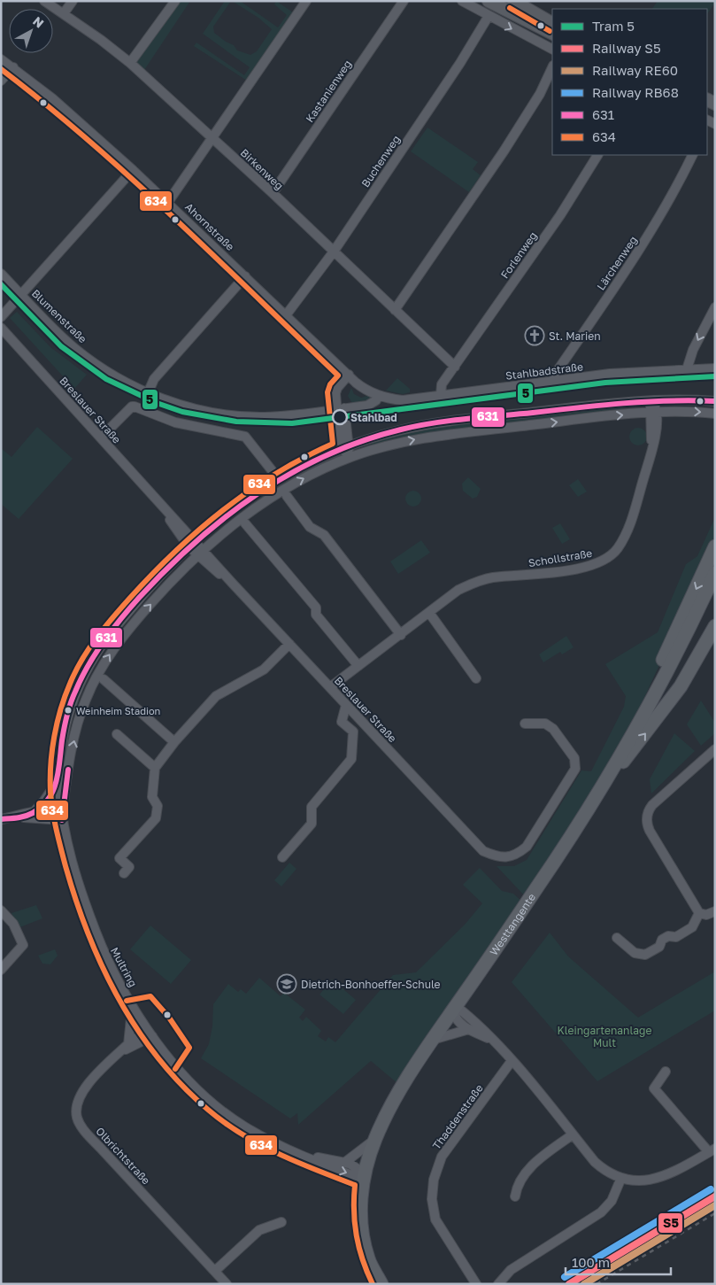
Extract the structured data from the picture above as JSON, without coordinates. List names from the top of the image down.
{
  "streets": {
    "main road": ["Westtangente"],
    "street": [
      "Kastanienweg",
      "Buchenweg",
      "Birkenweg",
      "Ahornstraße",
      "Forlenweg",
      "Lärchenweg",
      "Blumenstraße",
      "Stahlbadstraße",
      "Breslauer Straße",
      "Schollstraße",
      "Multring",
      "Thaddenstraße",
      "Olbrichtstraße"
    ]
  },
  "crossings": [
    ["Kastanienweg", "Birkenweg"],
    ["Buchenweg", "Birkenweg"],
    ["Buchenweg", "Ahornstraße"],
    ["Birkenweg", "Forlenweg"],
    ["Ahornstraße", "Blumenstraße"],
    ["Ahornstraße", "Stahlbadstraße"],
    ["Forlenweg", "Stahlbadstraße"],
    ["Lärchenweg", "Stahlbadstraße"],
    ["Blumenstraße", "Stahlbadstraße"],
    ["Breslauer Straße", "Schollstraße"],
    ["Breslauer Straße", "Multring"],
    ["Schollstraße", "Multring"],
    ["Westtangente", "Multring"],
    ["Multring", "Olbrichtstraße"]
  ],
  "parks": ["Kleingartenanlage Mult"],
  "places": {
    "church": ["St. Marien"],
    "other": ["Stahlbad", "Weinheim Stadion"],
    "school or university": ["Dietrich-Bonhoeffer-Schule"]
  },
  "lines": [
    "transit line 634",
    "tram line 5",
    "transit line 631",
    "rail line RB68",
    "rail line S5",
    "rail line RE60"
  ],
  "legend": [
    "Tram 5",
    "Railway S5",
    "Railway RE60",
    "Railway RB68",
    "631",
    "634"
  ],
  "scale_bar": "100 m",
  "north": "top right"
}
